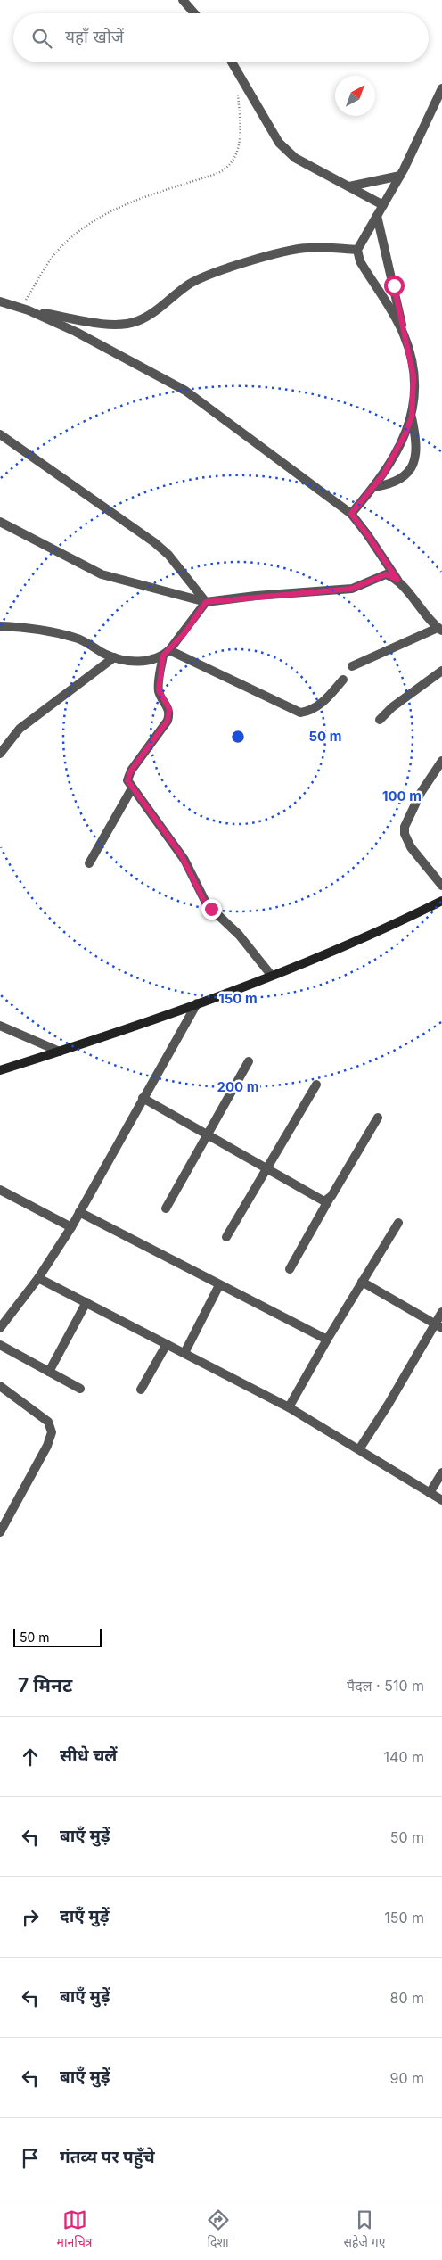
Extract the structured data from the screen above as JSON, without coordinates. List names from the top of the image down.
{
  "scale_bar": "50 m",
  "north": "top right",
  "page": {
    "search": "यहाँ खोजें",
    "scale": "50 m",
    "heading": ["7 मिनट", "पैदल · 510 m"],
    "list": [
      ["सीधे चलें", "140 m"],
      ["बाएँ मुड़ें", "50 m"],
      ["दाएँ मुड़ें", "150 m"],
      ["बाएँ मुड़ें", "80 m"],
      ["बाएँ मुड़ें", "90 m"],
      "गंतव्य पर पहुँचे"
    ],
    "nav": ["मानचित्र", "दिशा", "सहेजे गए"]
  },
  "rings": [
    "50 m",
    "100 m",
    "150 m",
    "200 m"
  ]
}
